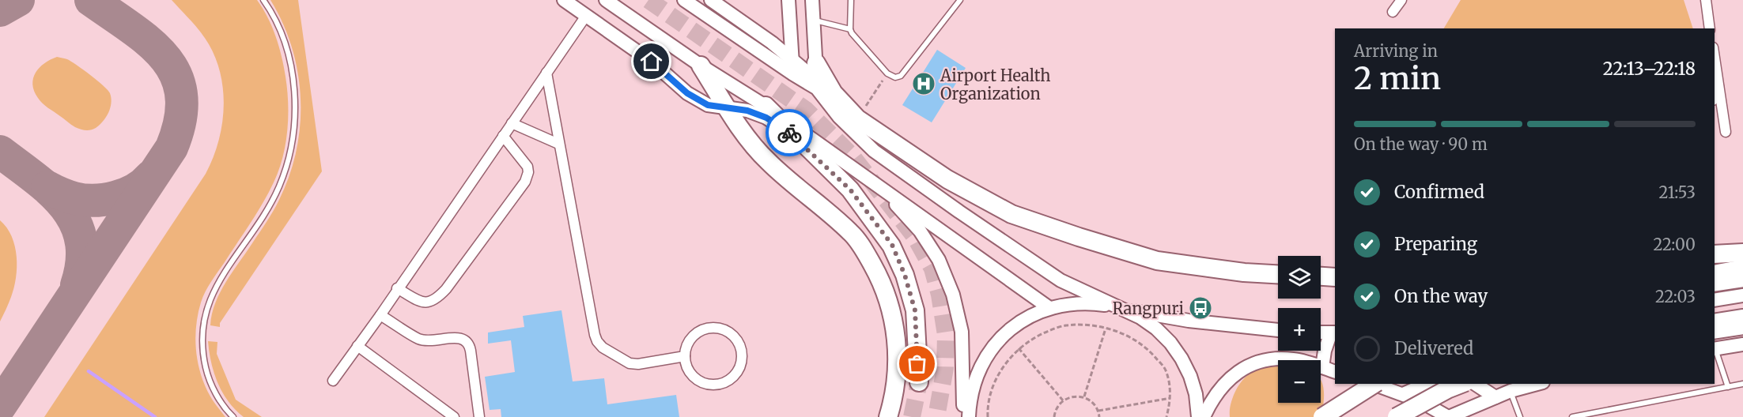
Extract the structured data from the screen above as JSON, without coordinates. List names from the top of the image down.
{
  "places": {
    "hospital": ["Airport Health Organization"],
    "bus stop": ["Rangpuri"]
  },
  "page": {
    "heading": ["2 min", "Arriving in", "22:13–22:18"],
    "bar": "On the way · 90 m",
    "list": [
      ["Confirmed", "21:53"],
      ["Preparing", "22:00"],
      ["On the way", "22:03"],
      "Delivered"
    ],
    "map_buttons": ["+", "−"]
  }
}
